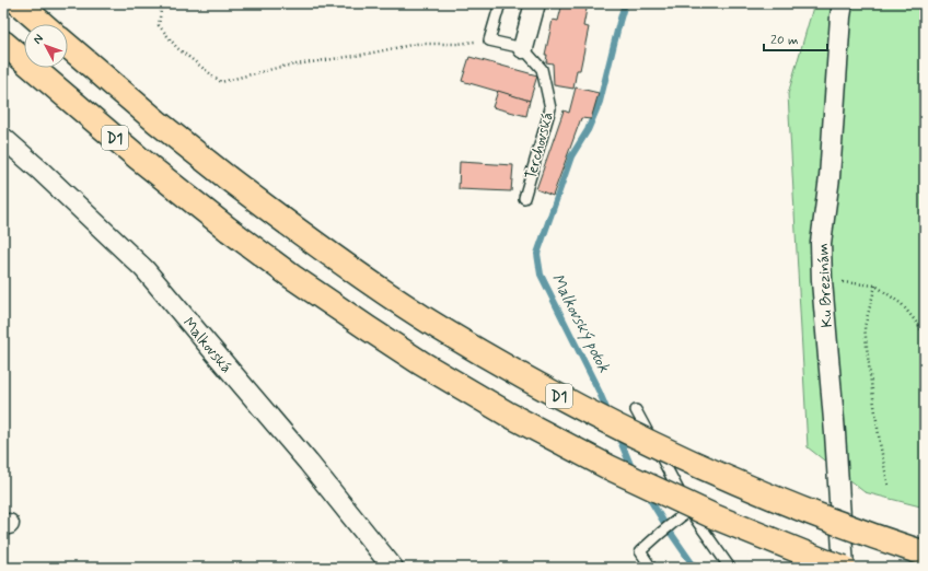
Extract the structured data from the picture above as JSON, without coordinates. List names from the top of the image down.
{
  "streets": {
    "highway": ["D1"],
    "street": ["Ku Brezinám", "Malkovská"],
    "lane": ["Terchovská"]
  },
  "crossings": [
    ["D1", "Ku Brezinám"]
  ],
  "water": ["Malkovský potok"],
  "scale_bar": "20 m",
  "north": "top left"
}
